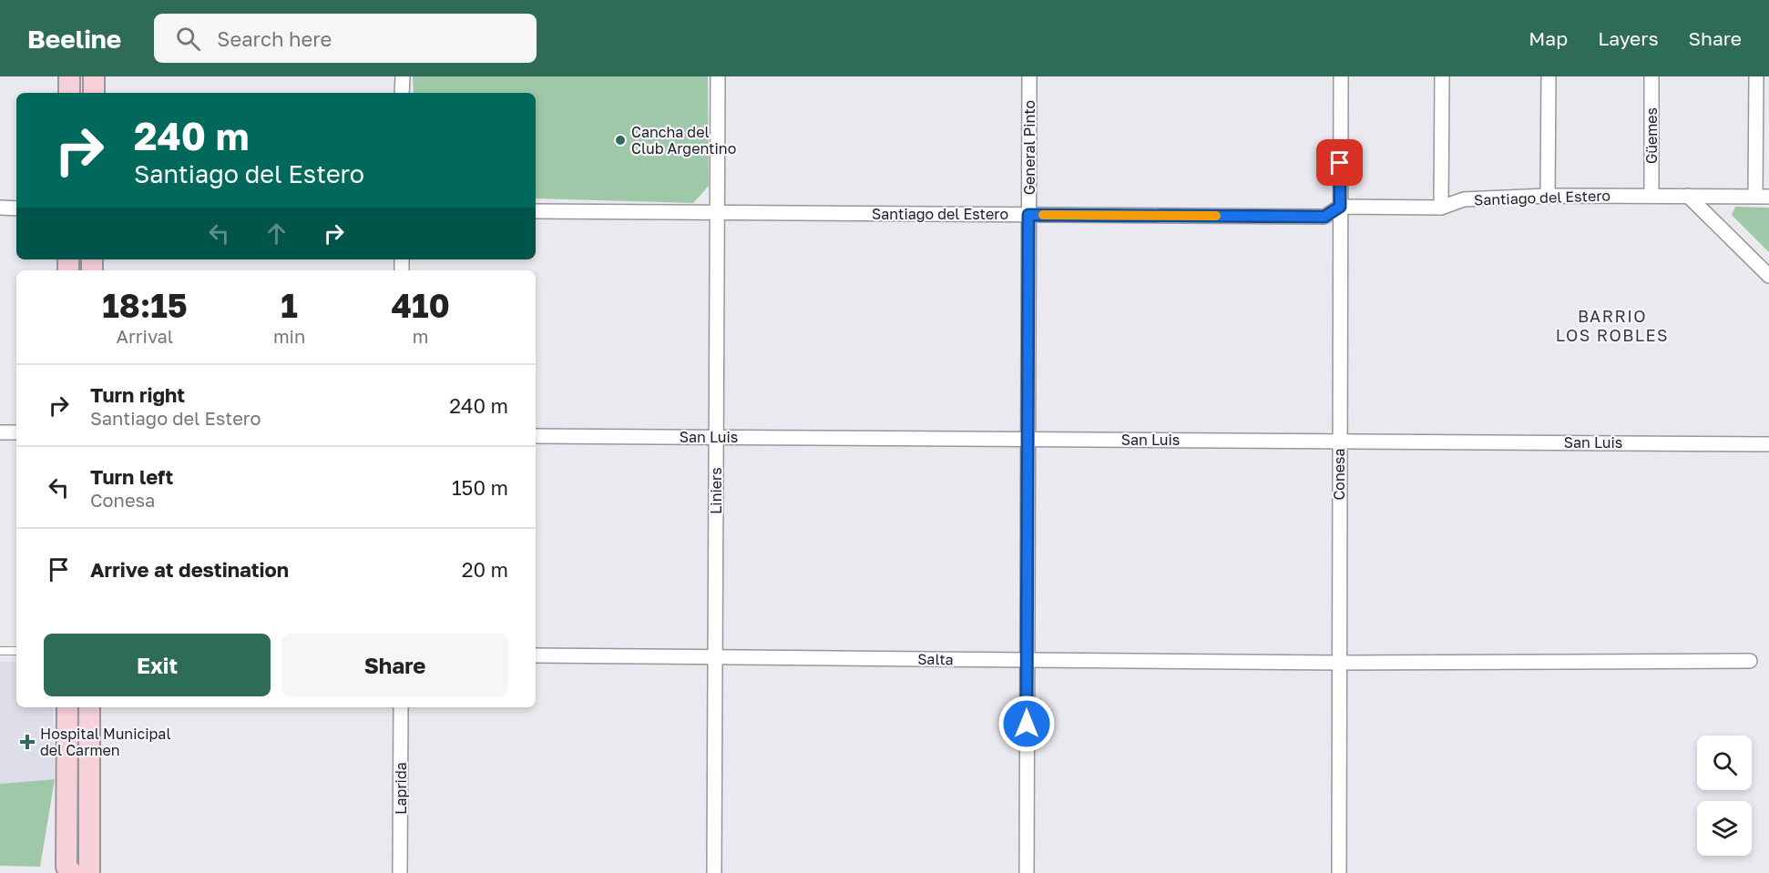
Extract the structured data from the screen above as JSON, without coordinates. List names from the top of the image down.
{
  "streets": {
    "street": [
      "Güemes",
      "General Pinto",
      "Santiago del Estero",
      "San Luis",
      "Conesa",
      "Liniers",
      "Salta",
      "Laprida"
    ]
  },
  "crossings": [
    ["Güemes", "Santiago del Estero"],
    ["General Pinto", "Santiago del Estero"],
    ["General Pinto", "San Luis"],
    ["General Pinto", "Salta"],
    ["Santiago del Estero", "Conesa"],
    ["Santiago del Estero", "Liniers"],
    ["San Luis", "Conesa"],
    ["San Luis", "Liniers"],
    ["Conesa", "Salta"],
    ["Liniers", "Salta"]
  ],
  "districts": ["BARRIO LOS ROBLES"],
  "places": {
    "other": ["Cancha del Club Argentino"],
    "health": ["Hospital Municipal del Carmen"]
  },
  "page": {
    "header": "Beeline",
    "search": "Search here",
    "nav": ["Map", "Layers", "Share"],
    "turn": ["240 m", "Santiago del Estero"],
    "eta": [
      "18:15",
      "Arrival",
      "1",
      "min",
      "410",
      "m"
    ],
    "list": [
      {
        "name": "Turn right",
        "note": "Santiago del Estero",
        "value": "240 m"
      },
      {
        "name": "Turn left",
        "note": "Conesa",
        "value": "150 m"
      },
      {
        "name": "Arrive at destination",
        "value": "20 m"
      }
    ],
    "buttons": ["Exit", "Share"]
  }
}
